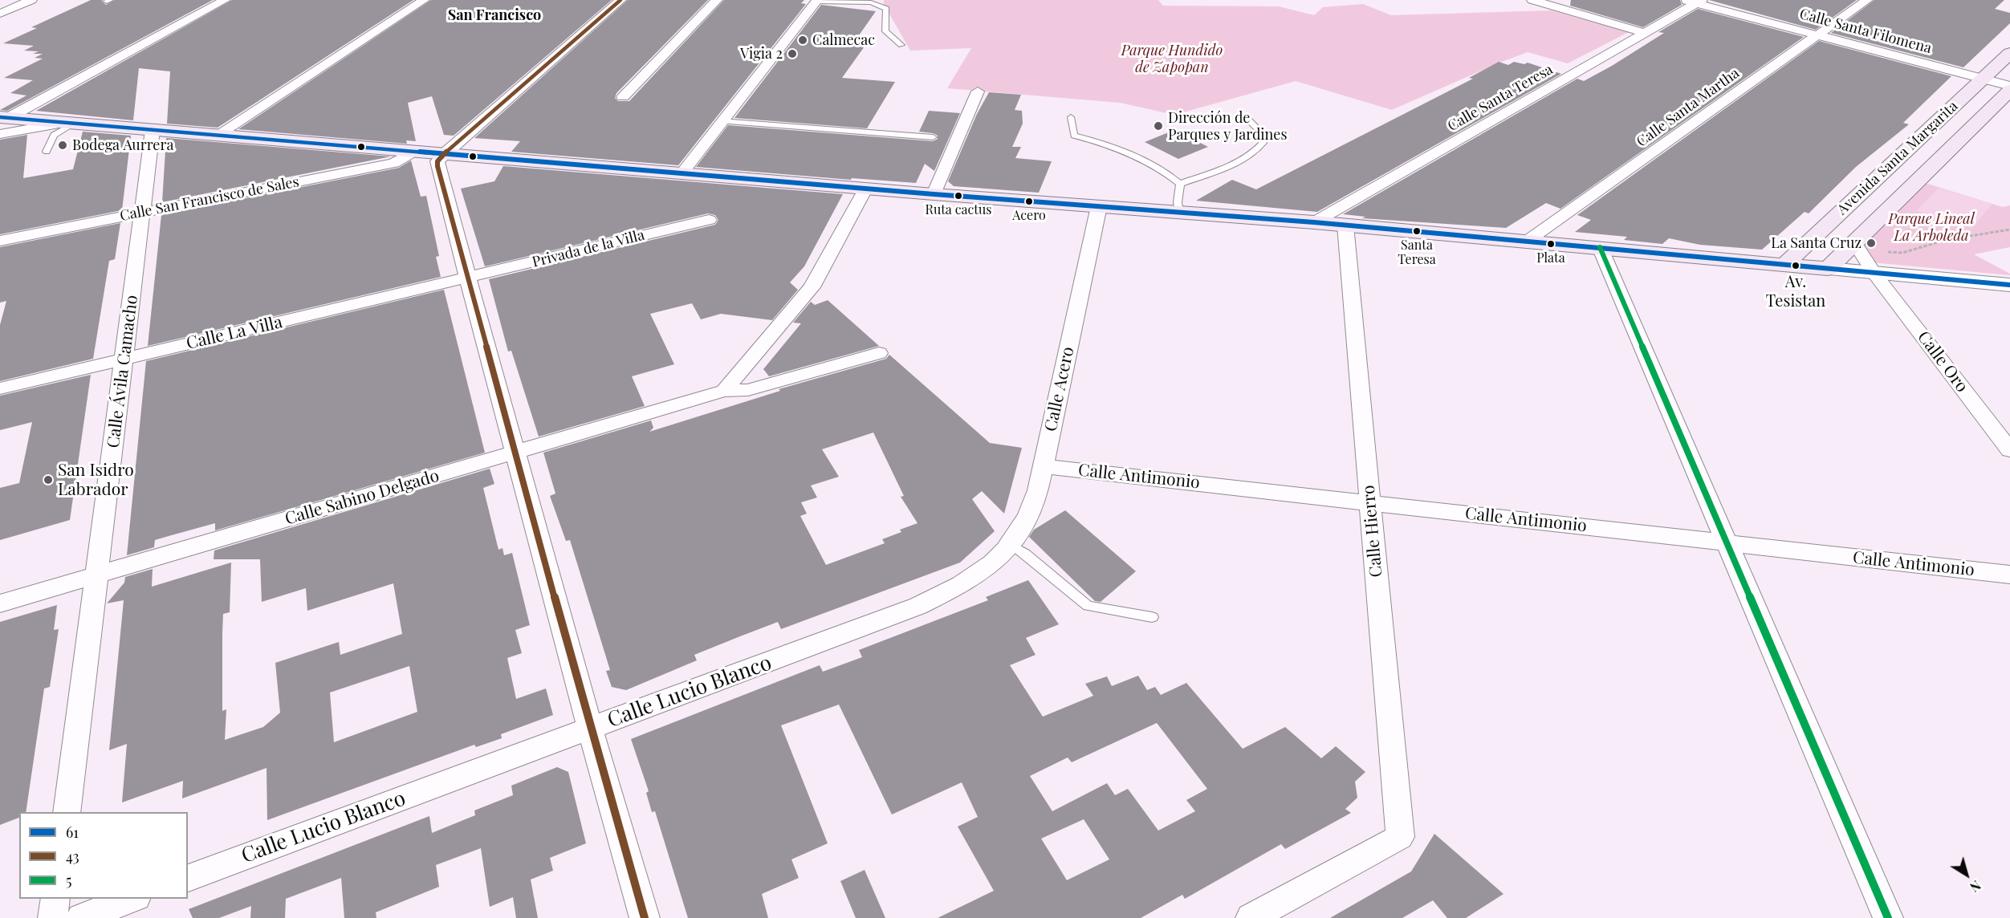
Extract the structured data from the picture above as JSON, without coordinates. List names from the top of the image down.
{
  "streets": {
    "main road": ["Avenida Santa Margarita"],
    "street": [
      "Calle Santa Filomena",
      "Calle Santa Teresa",
      "Calle Santa Martha",
      "Calle San Francisco de Sales",
      "Privada de la Villa",
      "Calle La Villa",
      "Calle Oro",
      "Calle Ávila Camacho",
      "Calle Acero",
      "Calle Antimonio",
      "Calle Sabino Delgado",
      "Calle Hierro",
      "Calle Lucio Blanco"
    ]
  },
  "crossings": [
    ["Calle Santa Filomena", "Calle Santa Teresa"],
    ["Calle Santa Filomena", "Calle Santa Martha"],
    ["Calle Santa Filomena", "Avenida Santa Margarita"],
    ["Avenida Santa Margarita", "Calle Oro"],
    ["Calle San Francisco de Sales", "Calle Ávila Camacho"],
    ["Privada de la Villa", "Calle La Villa"],
    ["Calle La Villa", "Calle Ávila Camacho"],
    ["Calle Ávila Camacho", "Calle Sabino Delgado"],
    ["Calle Acero", "Calle Antimonio"],
    ["Calle Acero", "Calle Lucio Blanco"],
    ["Calle Antimonio", "Calle Hierro"]
  ],
  "districts": ["San Francisco"],
  "parks": ["Parque Hundido de Zapopan", "Parque Lineal La Arboleda"],
  "places": [
    "Calmecac",
    "Vigia 2",
    "Dirección de Parques y Jardines",
    "Bodega Aurrera",
    "Ruta cactus",
    "Acero",
    "Santa Teresa",
    "La Santa Cruz",
    "Plata",
    "Av. Tesistan",
    "San Isidro Labrador"
  ],
  "lines": ["transit line 43", "transit line 61", "transit line 5"],
  "legend": ["61", "43", "5"],
  "north": "bottom right"
}
